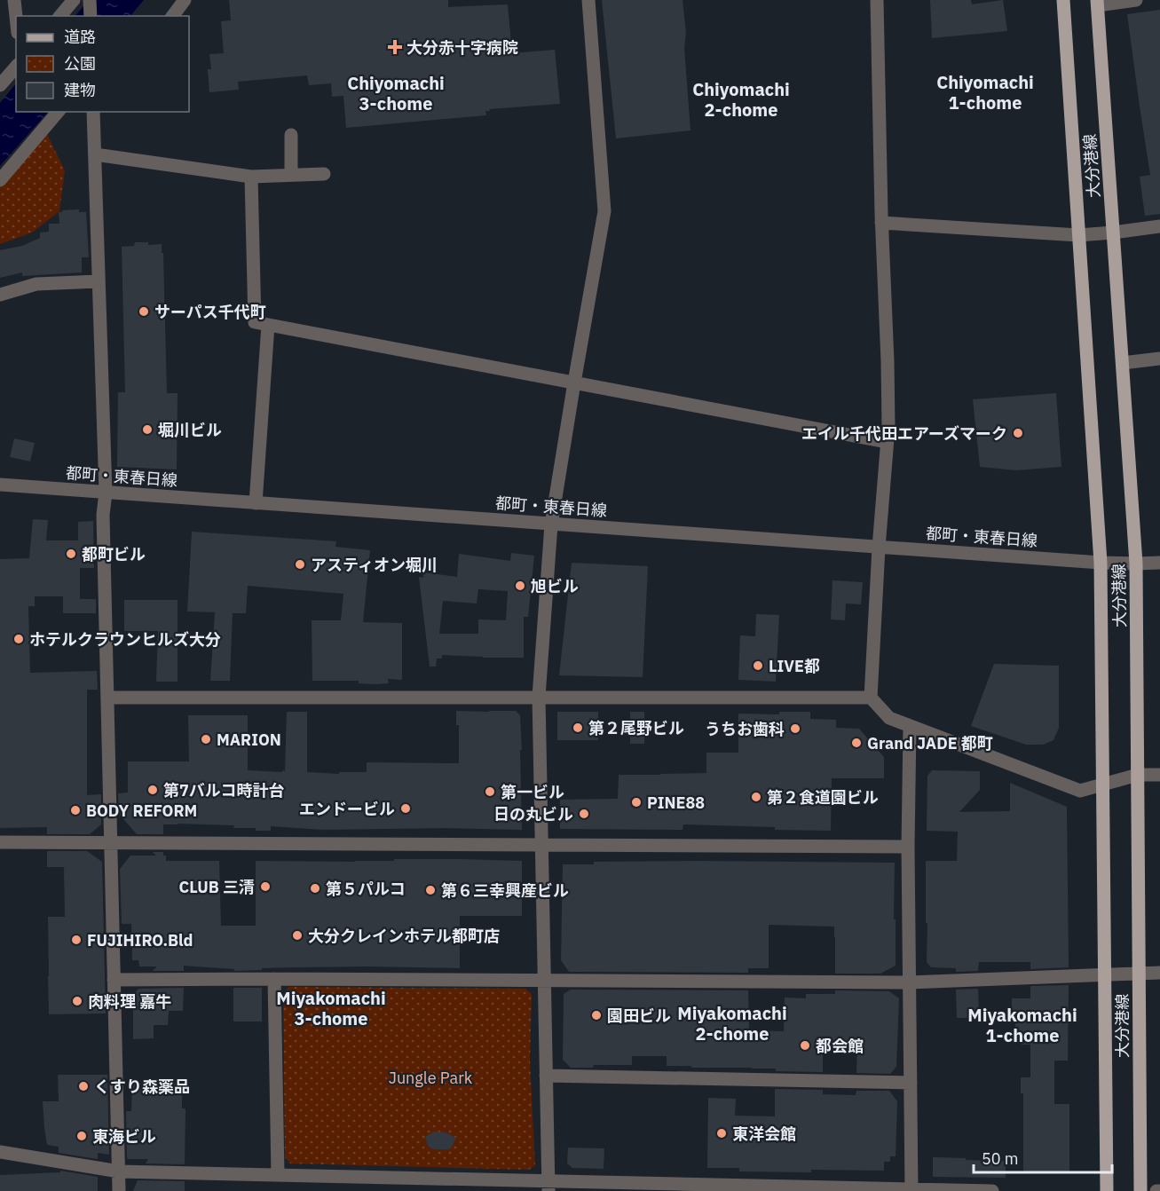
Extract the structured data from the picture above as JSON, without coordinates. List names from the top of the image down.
{
  "streets": {
    "main road": ["大分港線"],
    "street": ["都町・東春日線"]
  },
  "crossings": [
    ["大分港線", "都町・東春日線"]
  ],
  "districts": [
    "Chiyomachi 1-chome",
    "Chiyomachi 3-chome",
    "Chiyomachi 2-chome",
    "Miyakomachi 3-chome",
    "Miyakomachi 2-chome",
    "Miyakomachi 1-chome"
  ],
  "parks": ["Jungle Park"],
  "places": {
    "health": ["大分赤十字病院"],
    "other": [
      "サーパス千代町",
      "堀川ビル",
      "エイル千代田エアーズマーク",
      "都町ビル",
      "アスティオン堀川",
      "旭ビル",
      "ホテルクラウンヒルズ大分",
      "LIVE都",
      "第２尾野ビル",
      "うちお歯科",
      "MARION",
      "Grand JADE 都町",
      "第7バルコ時計台",
      "第一ビル",
      "第２食道園ビル",
      "PINE88",
      "エンドービル",
      "BODY REFORM",
      "日の丸ビル",
      "CLUB 三清",
      "第５パルコ",
      "第６三幸興産ビル",
      "大分クレインホテル都町店",
      "FUJIHIRO.Bld",
      "肉料理 嘉牛",
      "園田ビル",
      "都会館",
      "くすり森薬品",
      "東洋会館",
      "東海ビル"
    ]
  },
  "legend": ["道路", "公園", "建物"],
  "scale_bar": "50 m"
}
